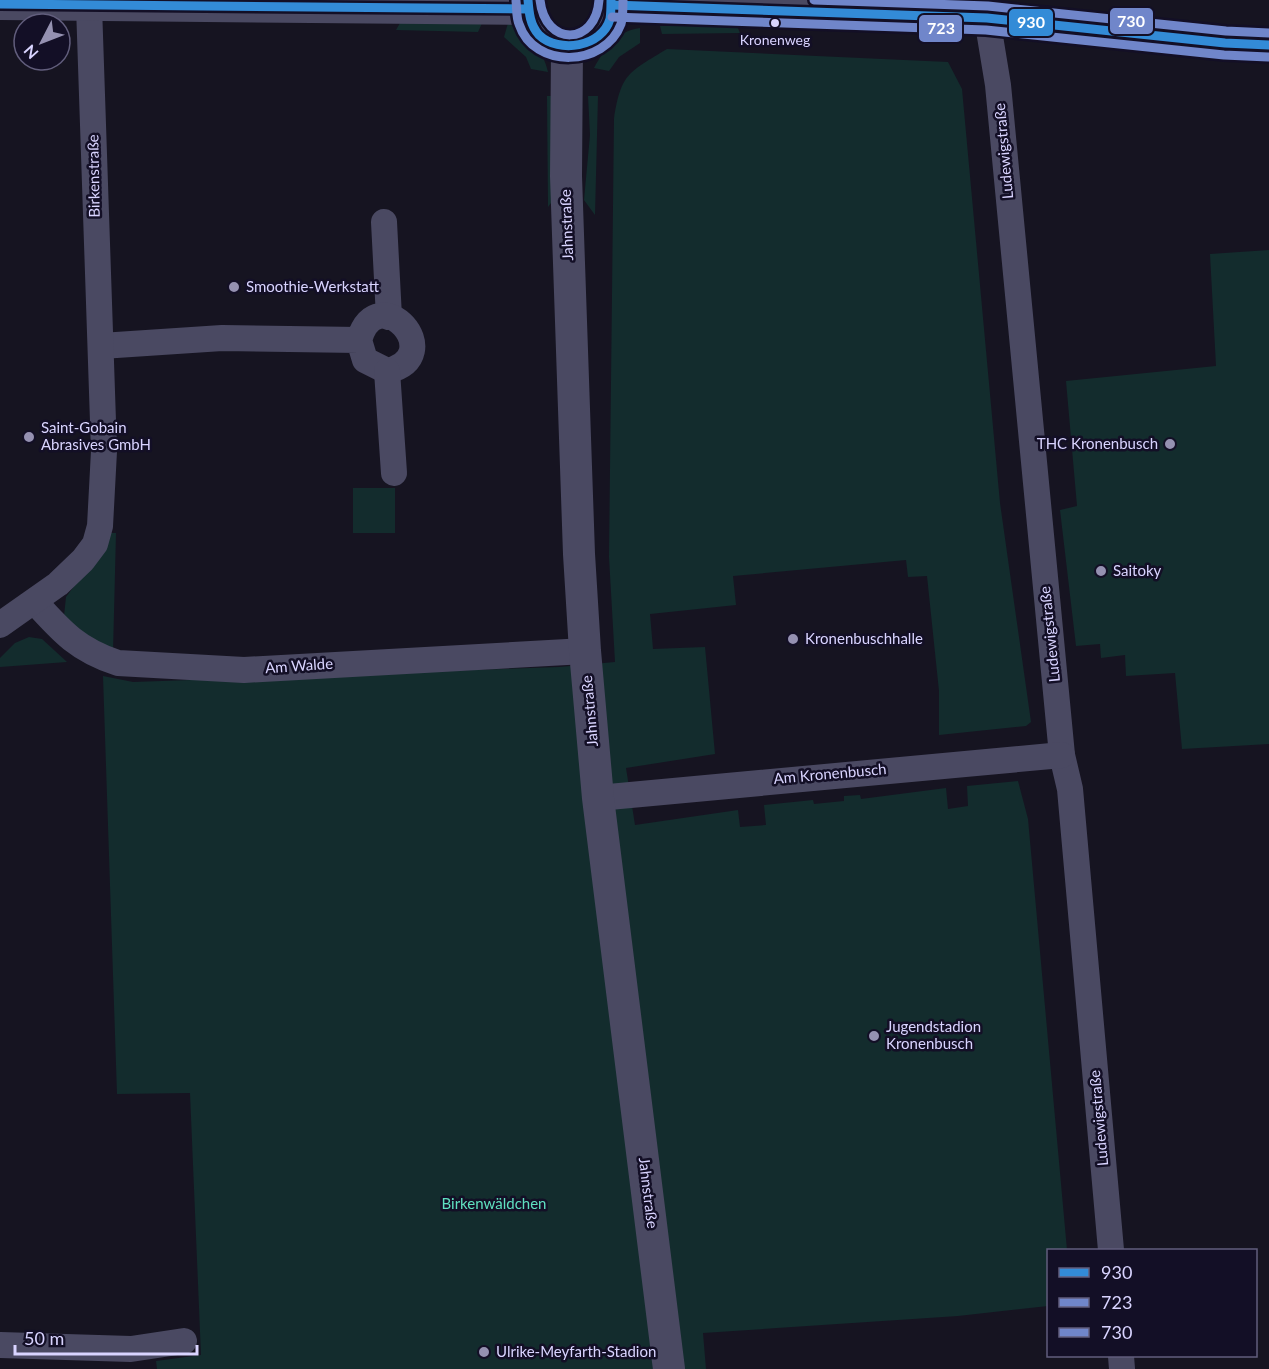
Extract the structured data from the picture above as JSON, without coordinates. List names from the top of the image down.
{
  "streets": {
    "street": [
      "Ludewigstraße",
      "Birkenstraße",
      "Jahnstraße",
      "Am Walde",
      "Am Kronenbusch"
    ]
  },
  "crossings": [
    ["Ludewigstraße", "Am Kronenbusch"],
    ["Birkenstraße", "Am Walde"],
    ["Jahnstraße", "Am Walde"],
    ["Jahnstraße", "Am Kronenbusch"]
  ],
  "parks": ["Birkenwäldchen"],
  "places": [
    "Kronenweg",
    "Smoothie-Werkstatt",
    "Saint-Gobain Abrasives GmbH",
    "THC Kronenbusch",
    "Saitoky",
    "Kronenbuschhalle",
    "Jugendstadion Kronenbusch",
    "Ulrike-Meyfarth-Stadion"
  ],
  "lines": ["transit line 930", "transit line 730", "transit line 723"],
  "legend": ["930", "723", "730"],
  "scale_bar": "50 m",
  "north": "bottom left"
}
